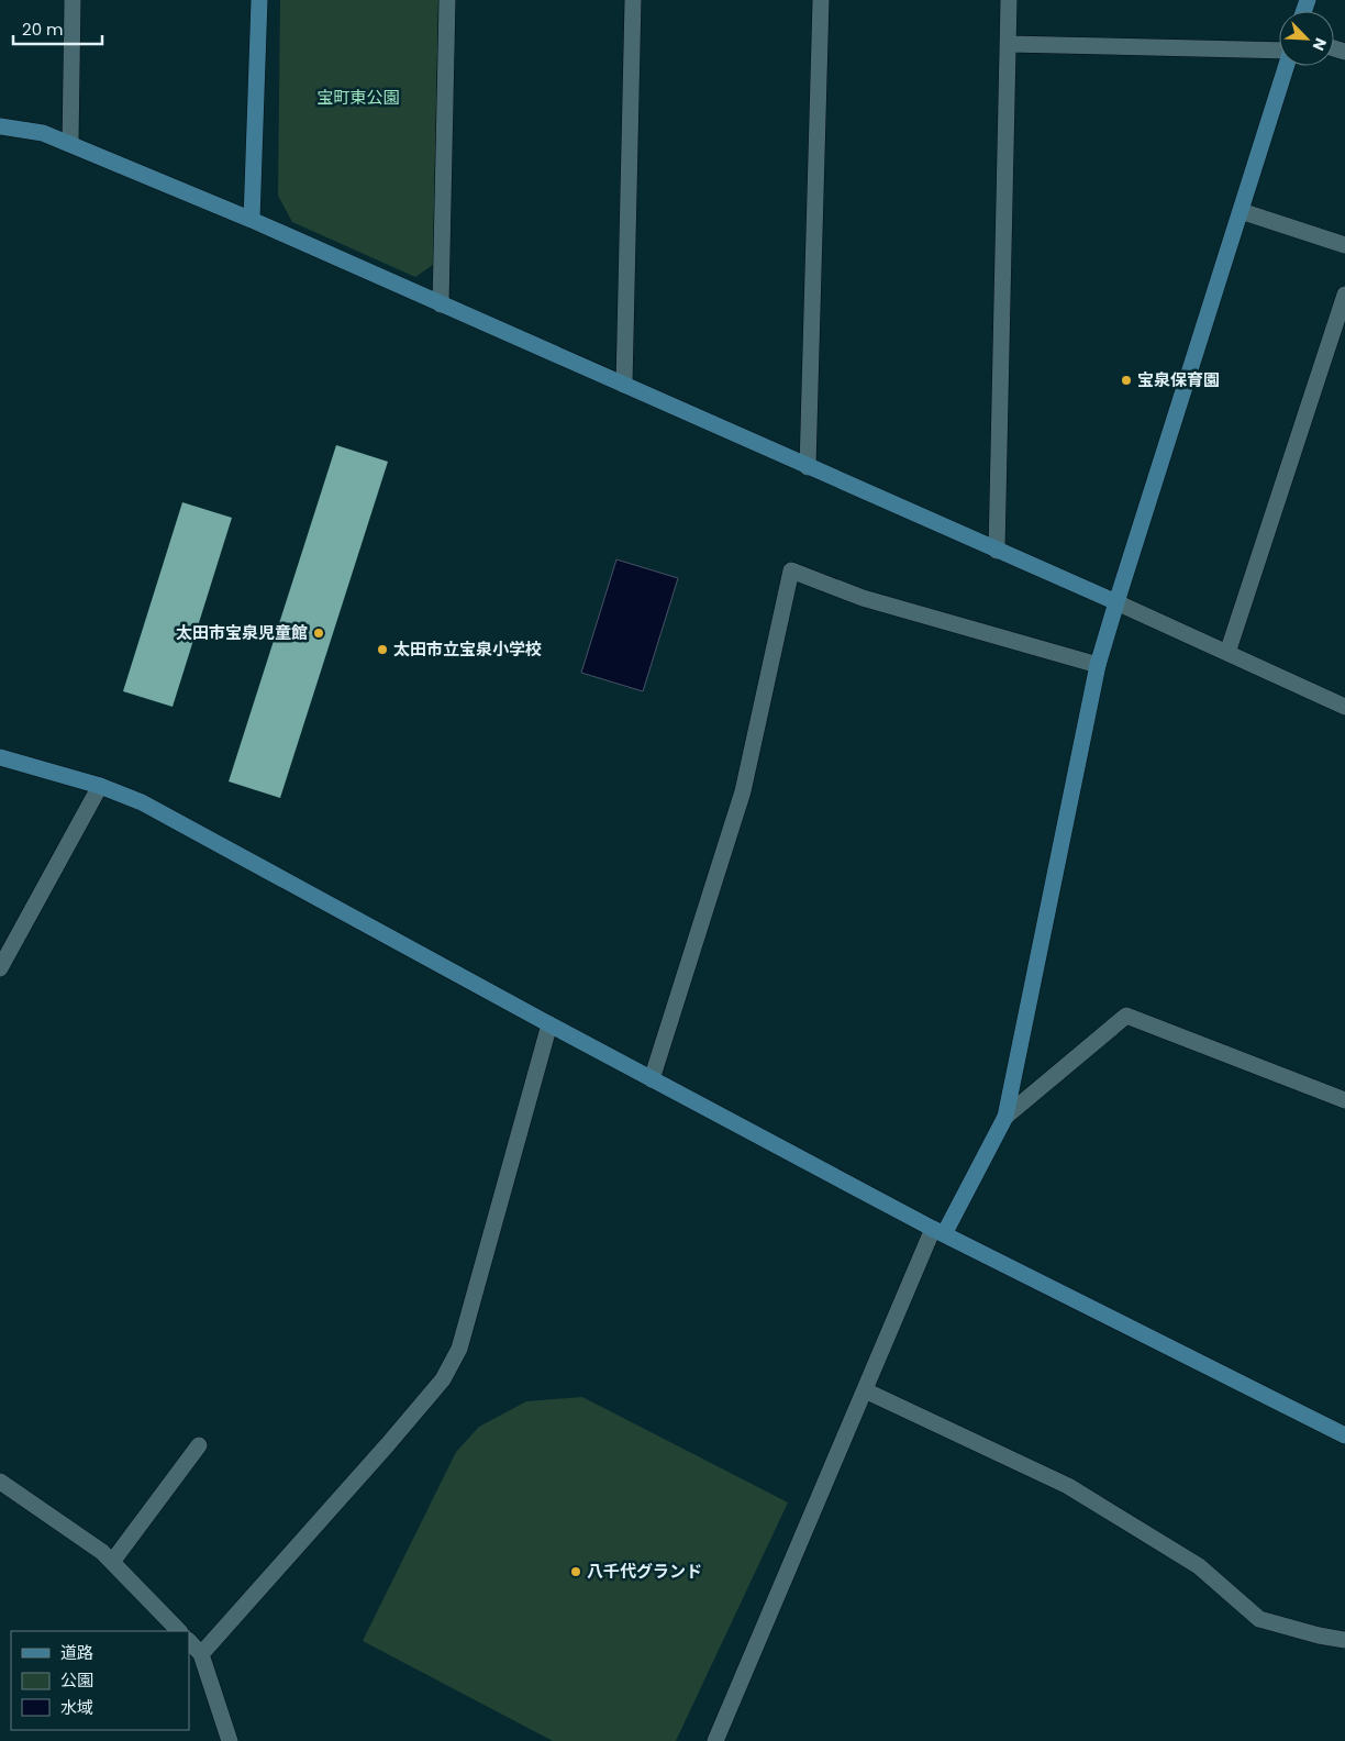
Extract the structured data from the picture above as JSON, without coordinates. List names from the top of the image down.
{
  "parks": ["宝町東公園"],
  "places": [
    "宝泉保育園",
    "太田市宝泉児童館",
    "太田市立宝泉小学校",
    "八千代グランド"
  ],
  "legend": ["道路", "公園", "水域"],
  "scale_bar": "20 m",
  "north": "bottom right"
}
